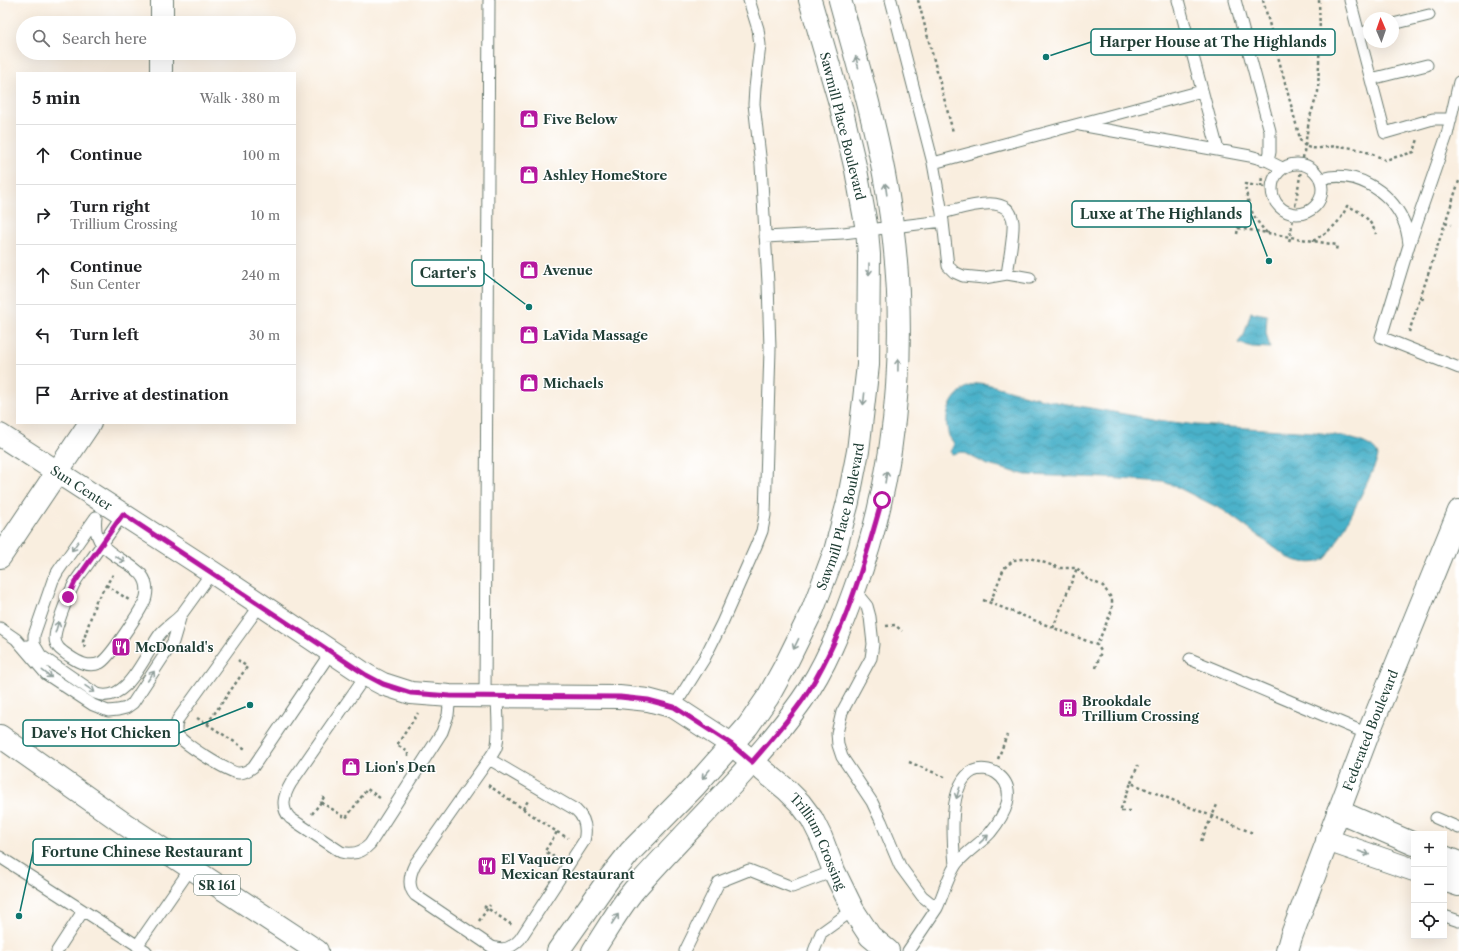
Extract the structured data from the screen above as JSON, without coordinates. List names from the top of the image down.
{
  "streets": {
    "street": [
      "Sawmill Place Boulevard",
      "Sun Center",
      "Federated Boulevard",
      "Trillium Crossing",
      "SR 161"
    ]
  },
  "crossings": [
    ["Sawmill Place Boulevard", "Sun Center"],
    ["Sawmill Place Boulevard", "Trillium Crossing"],
    ["Sun Center", "Trillium Crossing"]
  ],
  "places": {
    "other": [
      "Harper House at The Highlands",
      "Luxe at The Highlands",
      "Carter's",
      "Dave's Hot Chicken",
      "Fortune Chinese Restaurant"
    ],
    "shop": [
      "Five Below",
      "Ashley HomeStore",
      "Avenue",
      "LaVida Massage",
      "Michaels",
      "Lion's Den"
    ],
    "restaurant": ["McDonald's", "El Vaquero Mexican Restaurant"],
    "building": ["Brookdale Trillium Crossing"]
  },
  "north": "top",
  "page": {
    "search": "Search here",
    "heading": ["5 min", "Walk · 380 m"],
    "list": [
      ["Continue", "100 m"],
      ["Turn right", "Trillium Crossing", "10 m"],
      ["Continue", "Sun Center", "240 m"],
      ["Turn left", "30 m"],
      "Arrive at destination"
    ],
    "map_buttons": ["+", "−"]
  }
}
